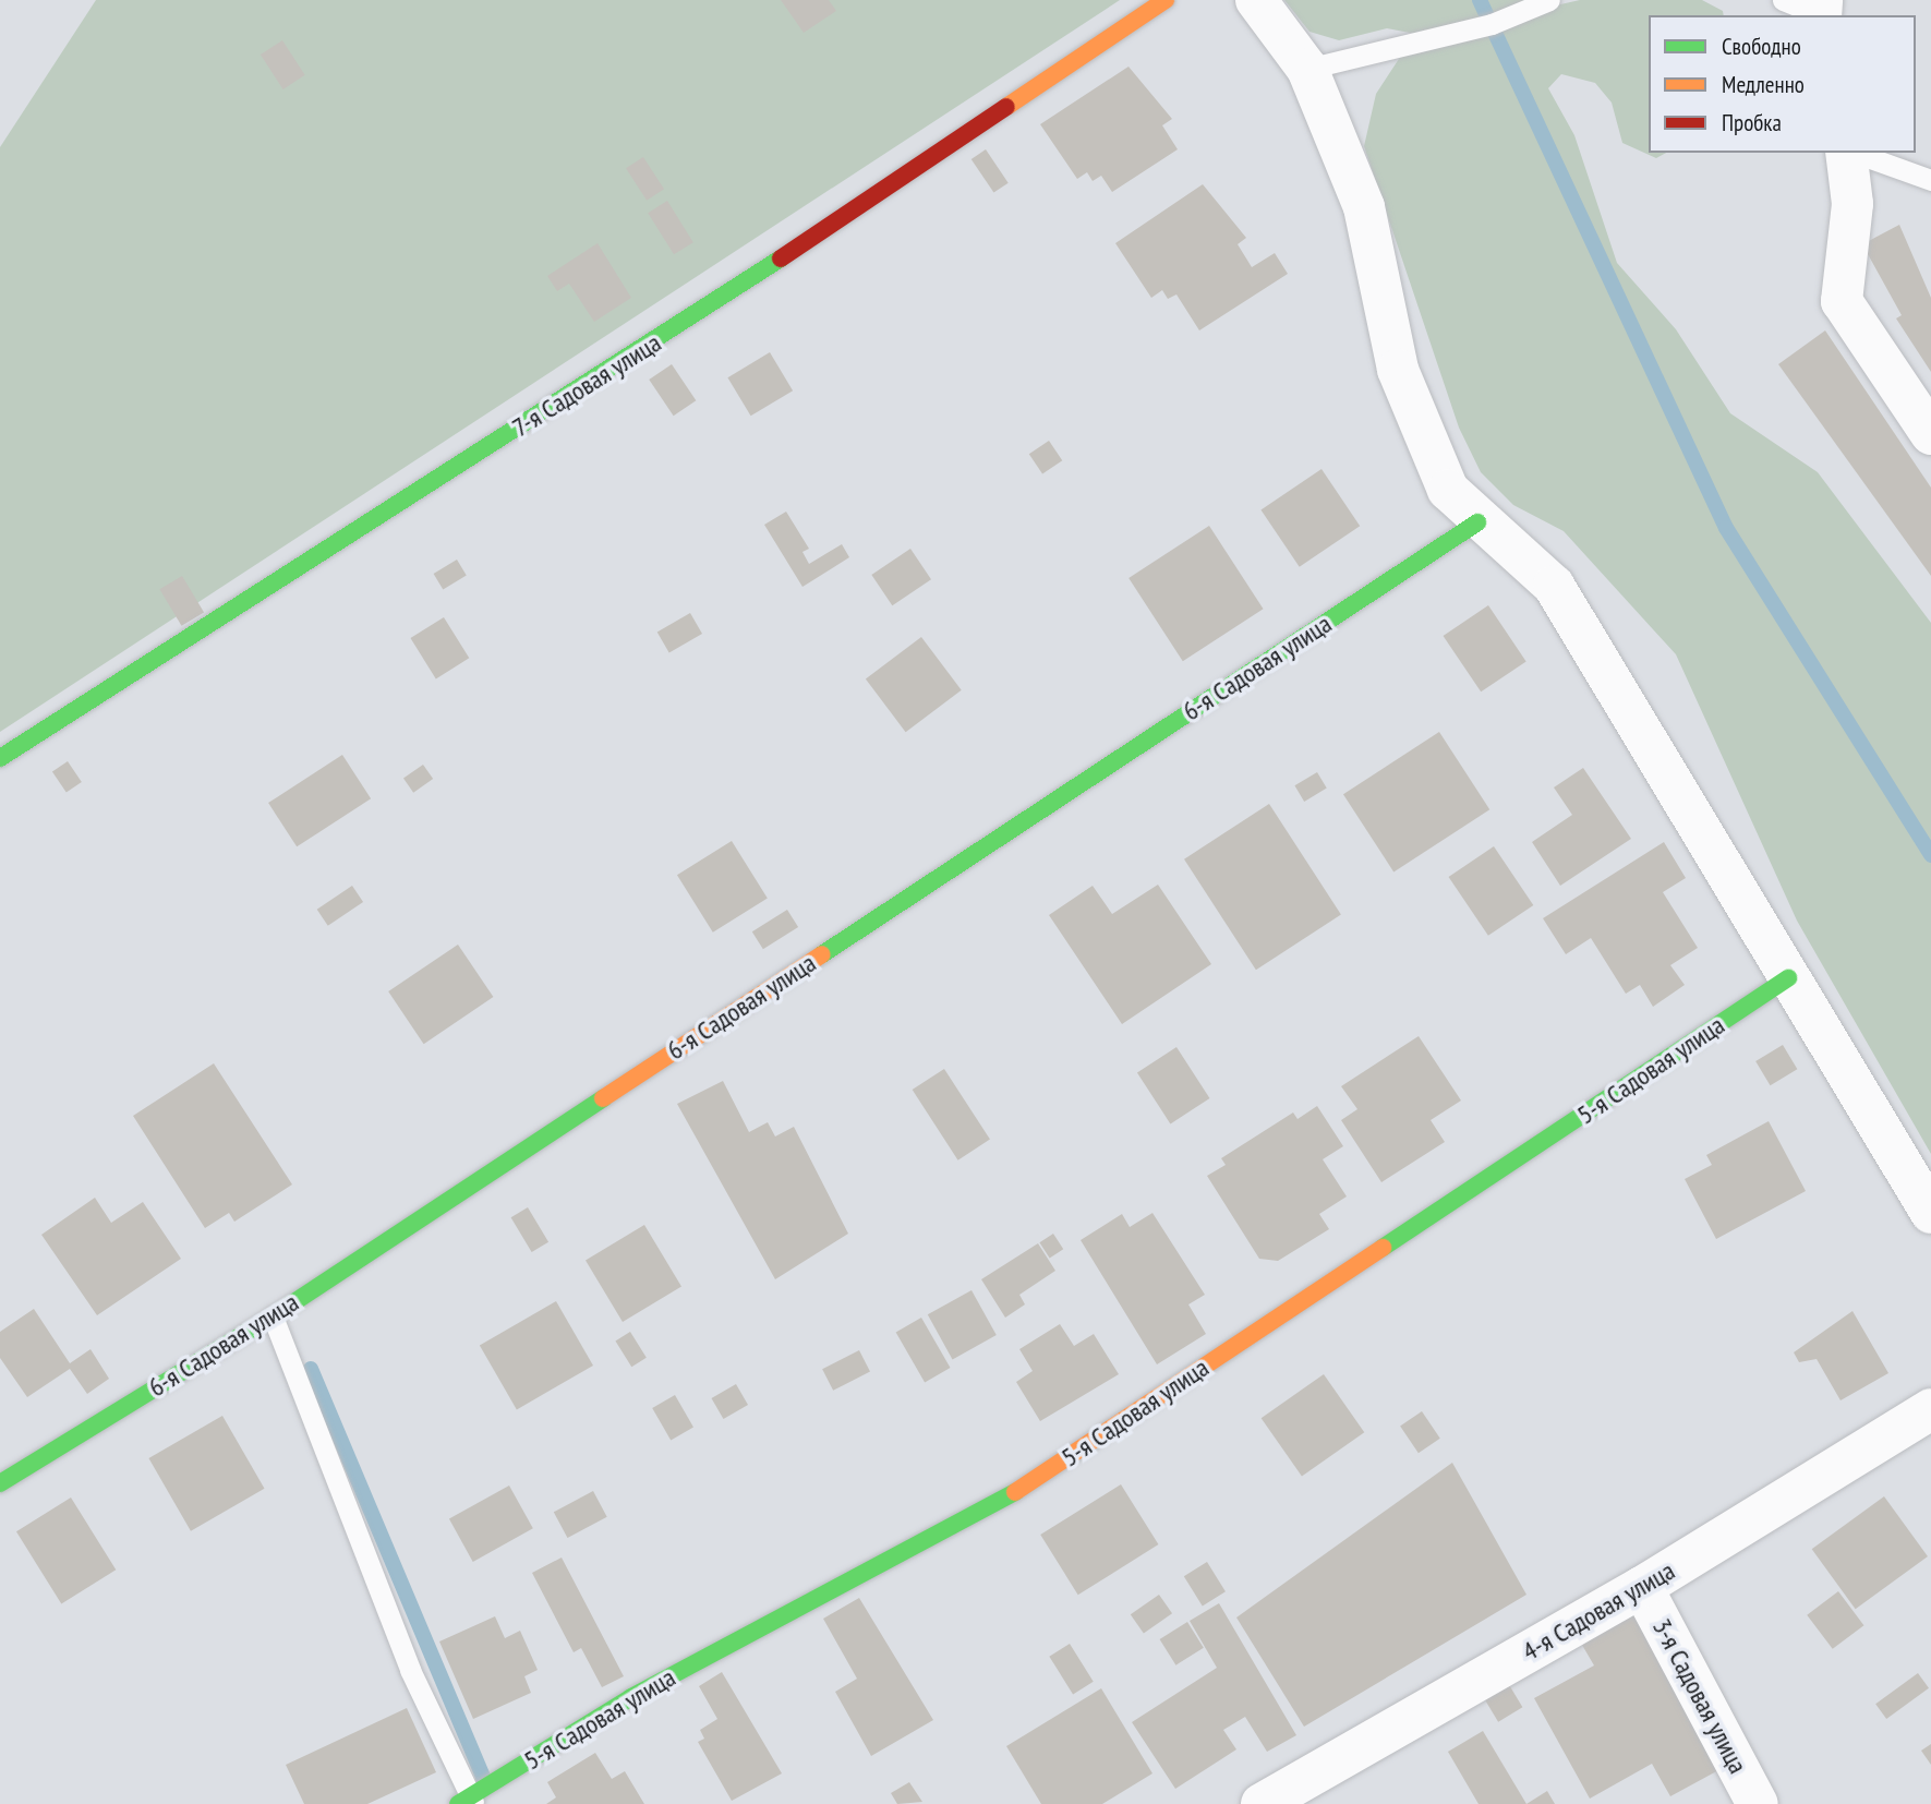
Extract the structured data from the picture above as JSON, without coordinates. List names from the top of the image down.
{
  "streets": {
    "street": [
      "7-я Садовая улица",
      "6-я Садовая улица",
      "5-я Садовая улица",
      "4-я Садовая улица",
      "3-я Садовая улица"
    ]
  },
  "crossings": [
    ["4-я Садовая улица", "3-я Садовая улица"]
  ],
  "legend": ["Свободно", "Медленно", "Пробка"]
}
